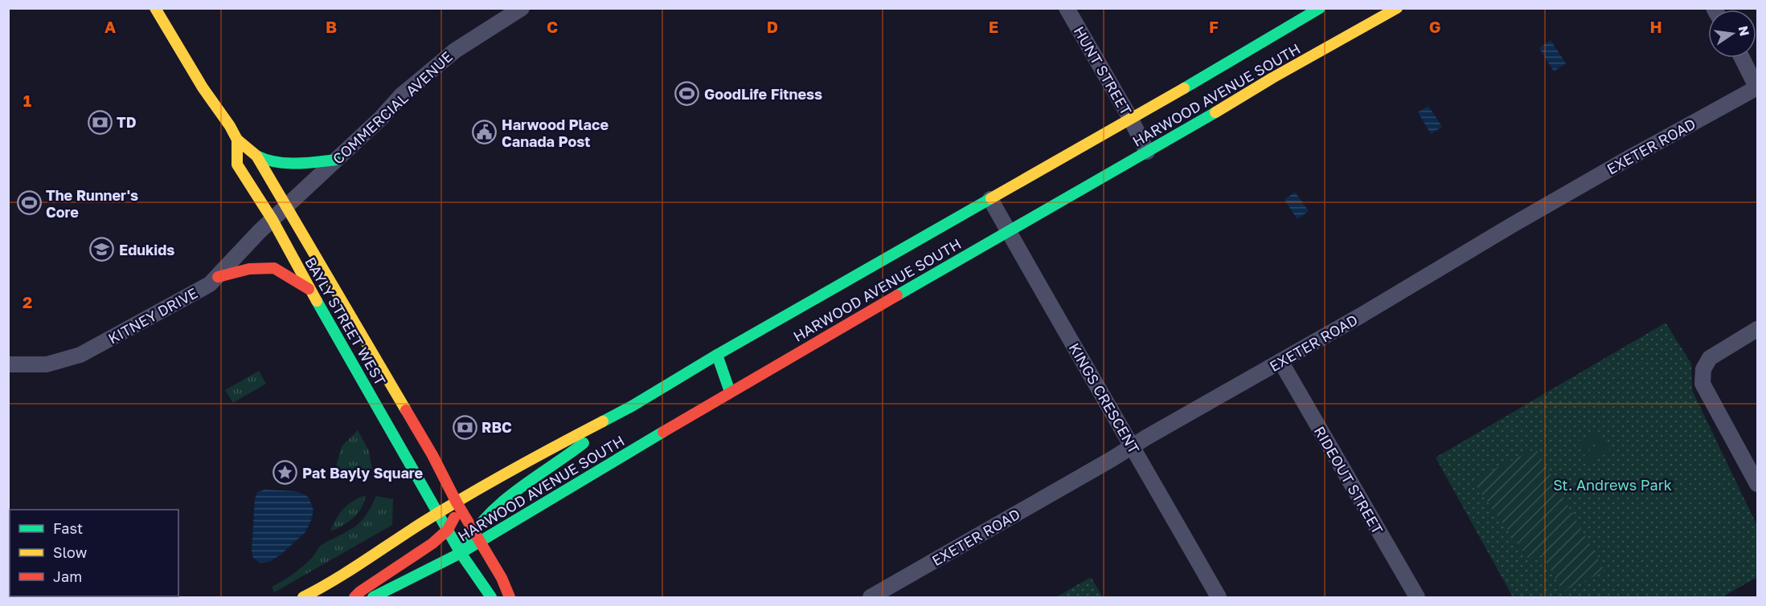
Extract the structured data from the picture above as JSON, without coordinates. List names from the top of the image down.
{
  "streets": {
    "main road": ["HARWOOD AVENUE SOUTH", "BAYLY STREET WEST"],
    "street": [
      "HUNT STREET",
      "COMMERCIAL AVENUE",
      "EXETER ROAD",
      "KITNEY DRIVE",
      "KINGS CRESCENT",
      "RIDEOUT STREET"
    ]
  },
  "crossings": [
    ["HUNT STREET", "HARWOOD AVENUE SOUTH"],
    ["HARWOOD AVENUE SOUTH", "BAYLY STREET WEST"],
    ["HARWOOD AVENUE SOUTH", "KINGS CRESCENT"],
    ["COMMERCIAL AVENUE", "KITNEY DRIVE"],
    ["COMMERCIAL AVENUE", "BAYLY STREET WEST"],
    ["EXETER ROAD", "KINGS CRESCENT"],
    ["EXETER ROAD", "RIDEOUT STREET"],
    ["KITNEY DRIVE", "BAYLY STREET WEST"]
  ],
  "parks": ["St. Andrews Park"],
  "places": {
    "sports": ["GoodLife Fitness", "The Runner's Core"],
    "bank": ["TD", "RBC"],
    "public building": ["Harwood Place Canada Post"],
    "school or university": ["Edukids"],
    "place": ["Pat Bayly Square"]
  },
  "legend": ["Fast", "Slow", "Jam"],
  "north": "right",
  "grid": {
    "columns": [
      "A",
      "B",
      "C",
      "D",
      "E",
      "F",
      "G",
      "H"
    ],
    "rows": ["1", "2"]
  }
}
